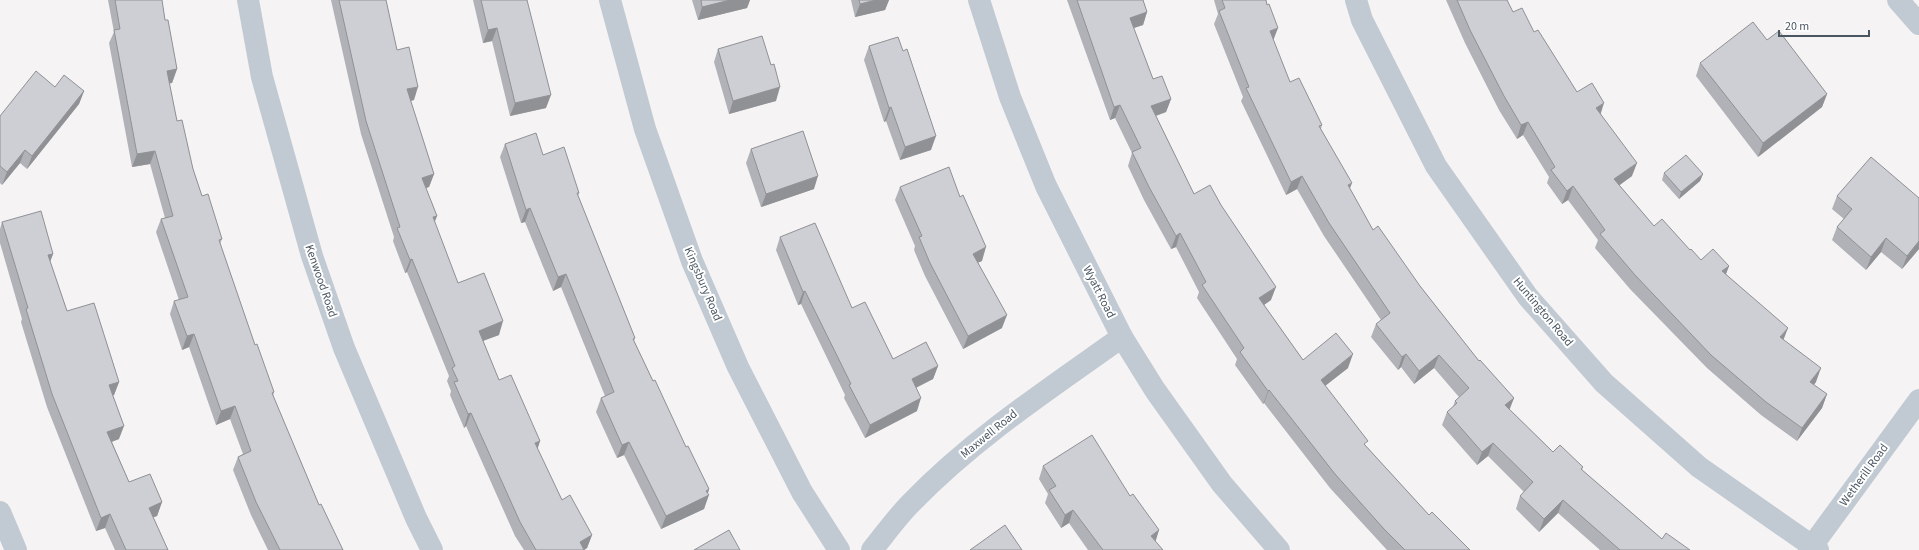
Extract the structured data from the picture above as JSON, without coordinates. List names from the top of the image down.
{
  "streets": {
    "street": [
      "Kenwood Road",
      "Kingsbury Road",
      "Wyatt Road",
      "Huntington Road",
      "Maxwell Road",
      "Wetherill Road"
    ]
  },
  "crossings": [
    ["Wyatt Road", "Maxwell Road"],
    ["Huntington Road", "Wetherill Road"]
  ],
  "scale_bar": "20 m"
}
